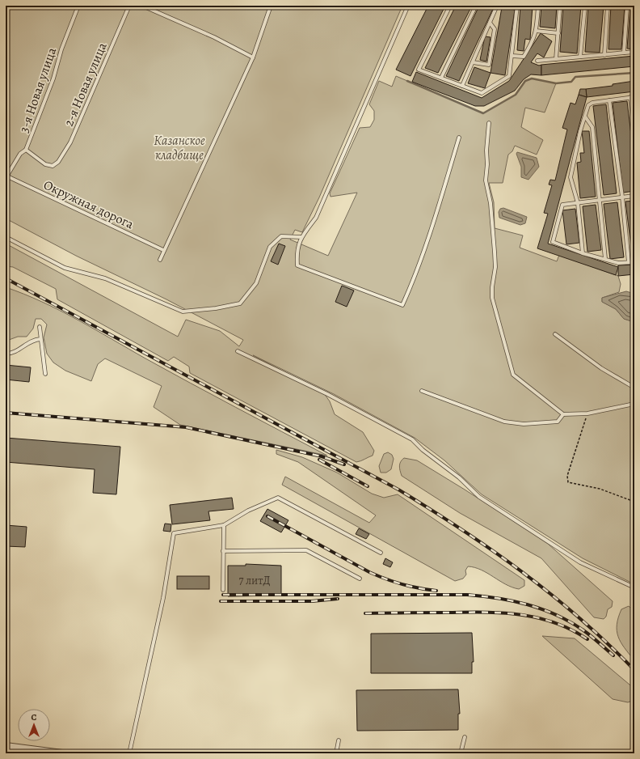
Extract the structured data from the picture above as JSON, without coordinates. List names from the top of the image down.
{
  "streets": {
    "lane": ["2-я Новая улица", "3-я Новая улица", "Окружная дорога"]
  },
  "crossings": [
    ["2-я Новая улица", "3-я Новая улица"],
    ["3-я Новая улица", "Окружная дорога"]
  ],
  "parks": ["Казанское кладбище"],
  "house_numbers": ["7 литД"],
  "north": "top"
}
